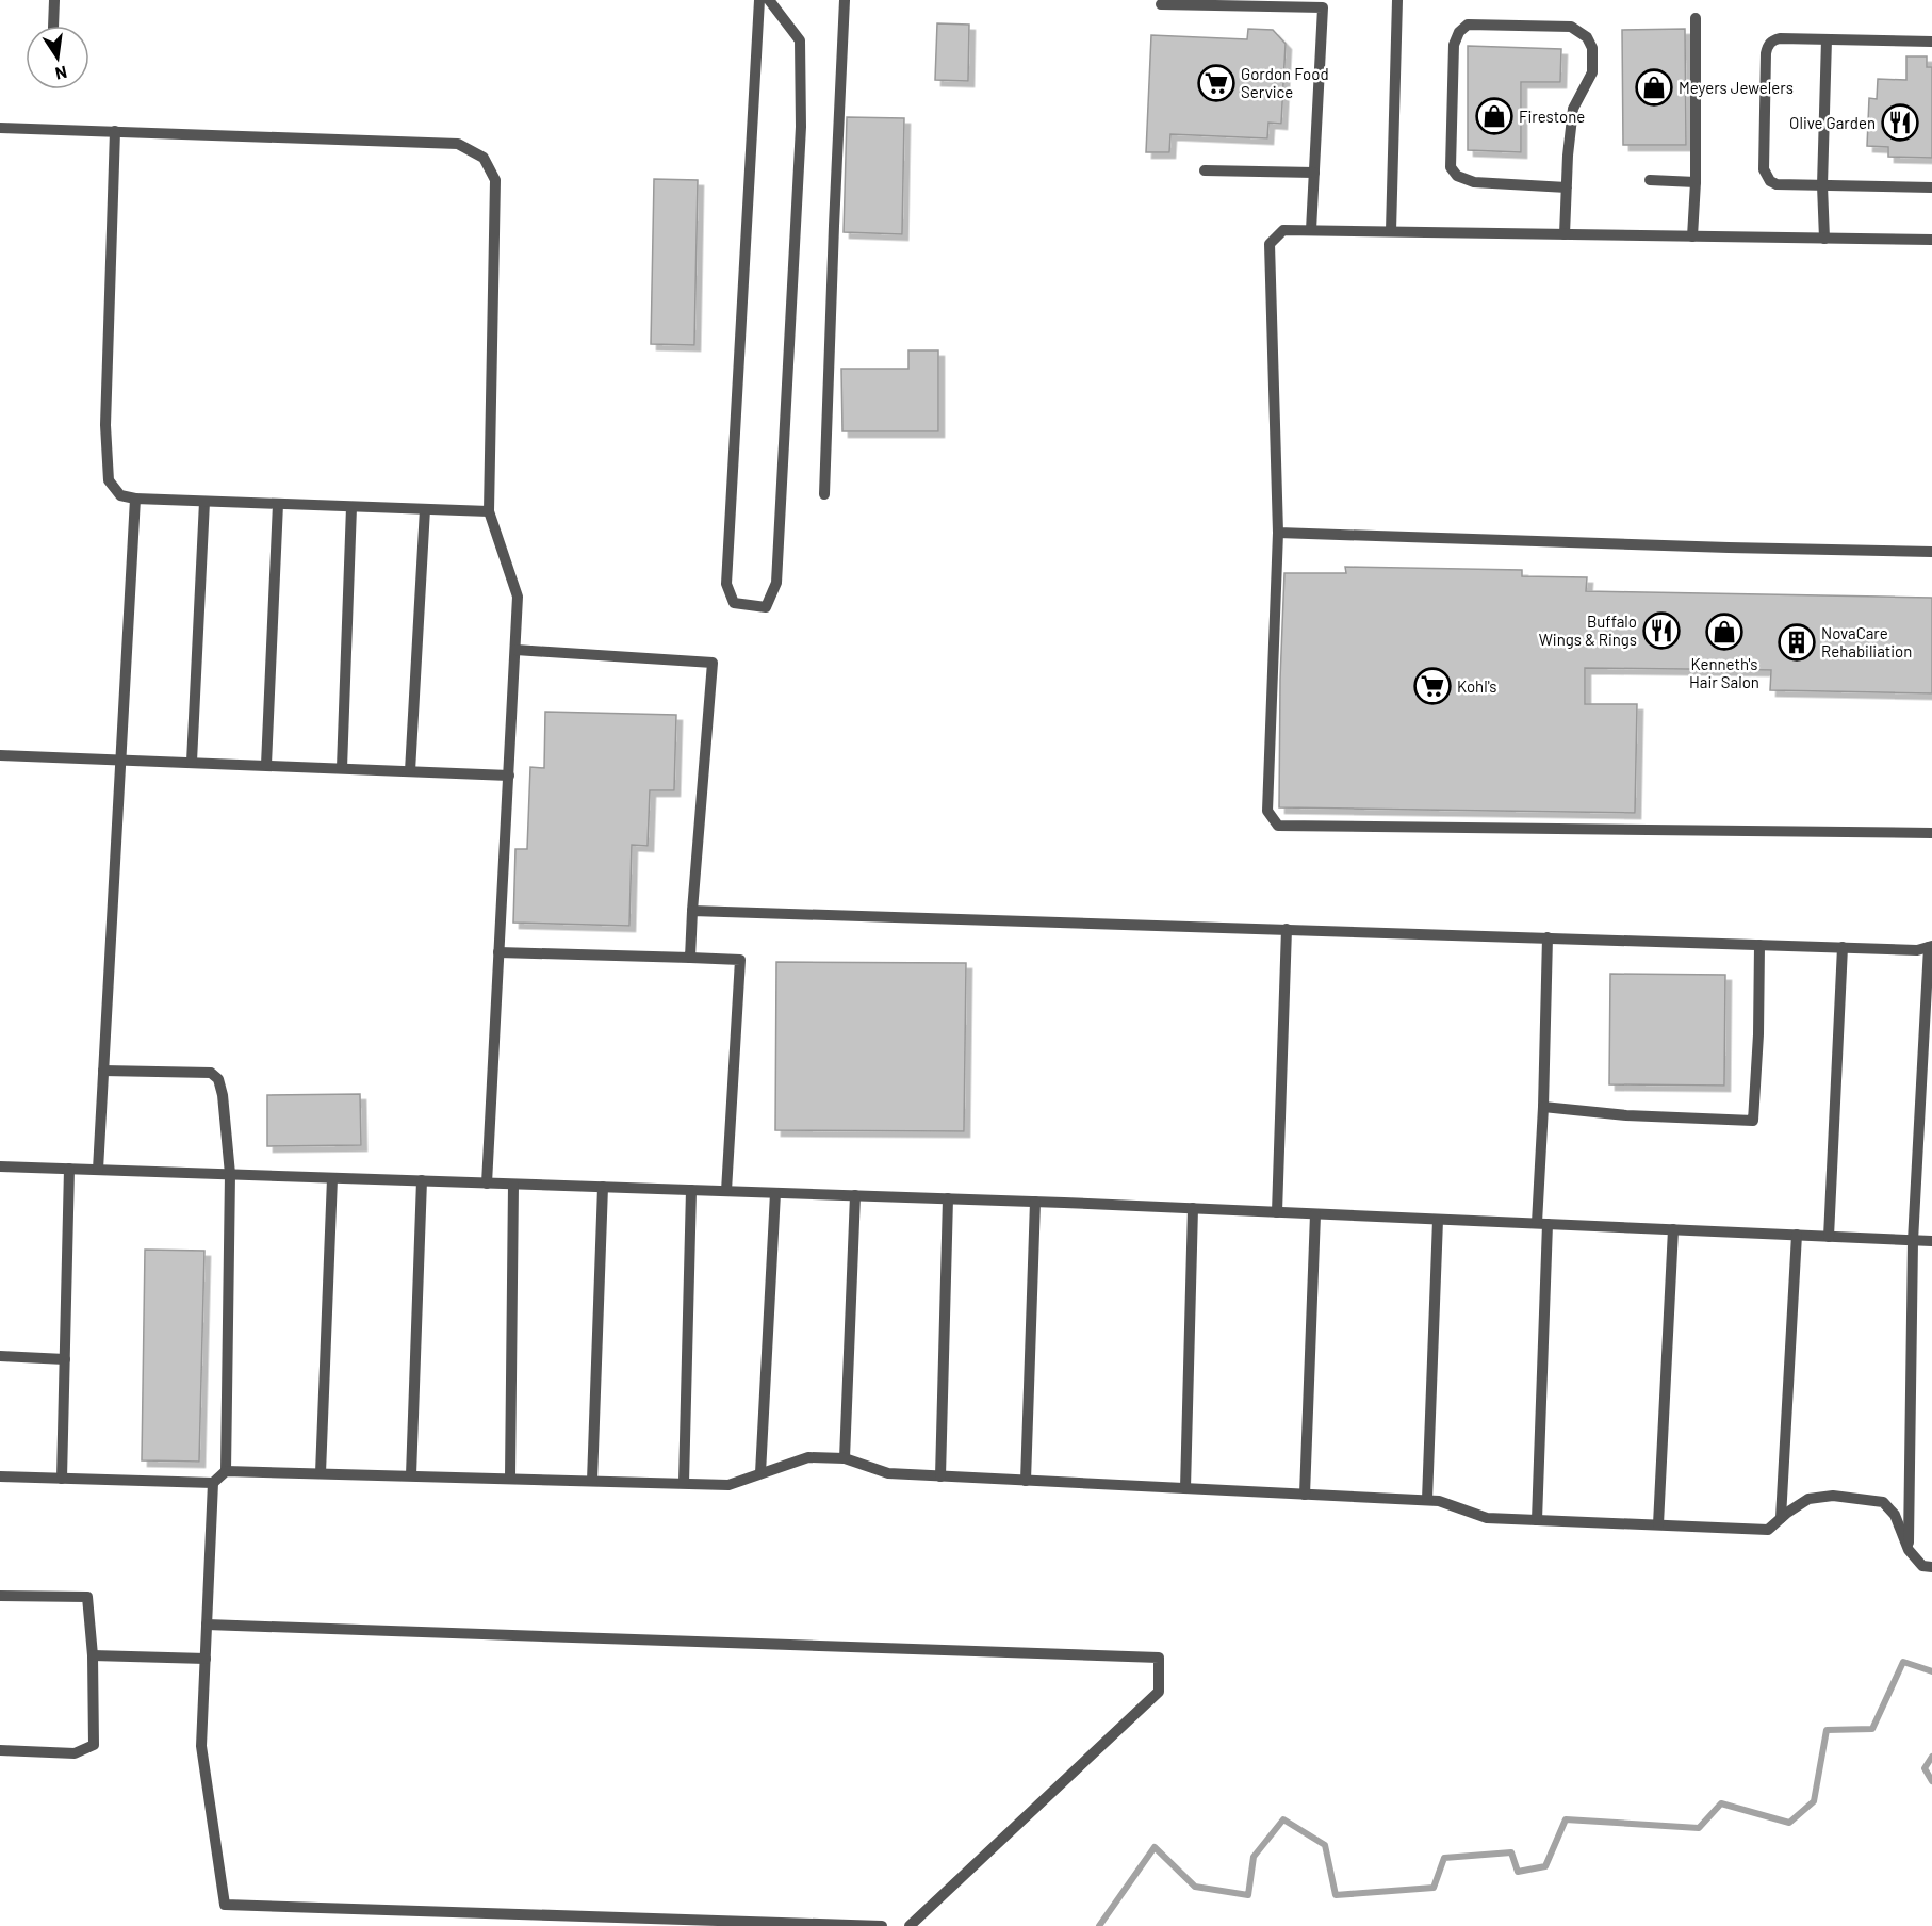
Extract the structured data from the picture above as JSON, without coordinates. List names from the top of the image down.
{
  "places": {
    "supermarket": ["Gordon Food Service", "Kohl's"],
    "shop": ["Meyers Jewelers", "Firestone", "Kenneth's Hair Salon"],
    "restaurant": ["Olive Garden", "Buffalo Wings & Rings"],
    "building": ["NovaCare Rehabiliation"]
  },
  "north": "bottom"
}
